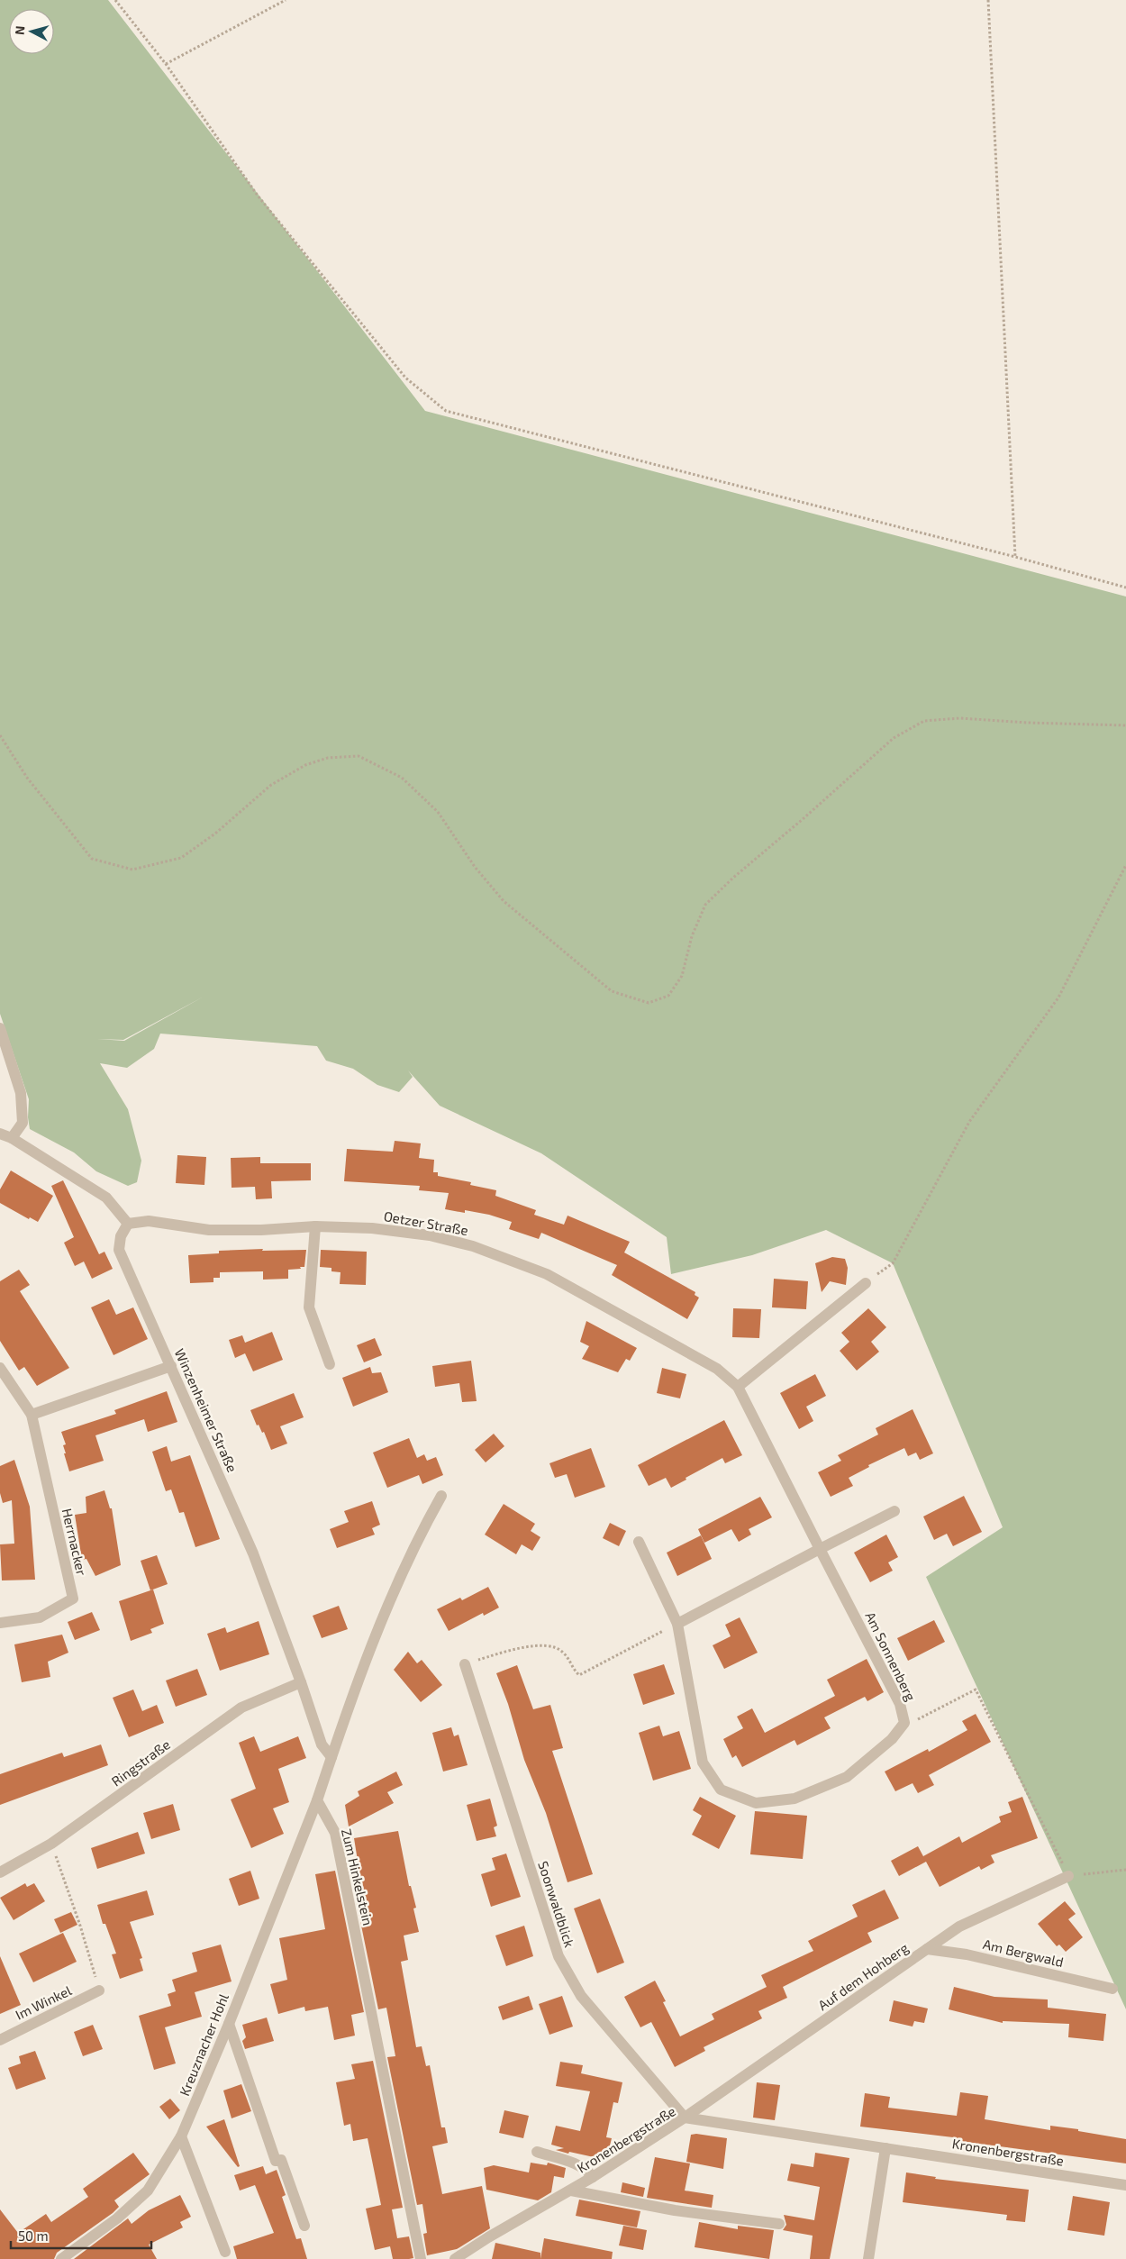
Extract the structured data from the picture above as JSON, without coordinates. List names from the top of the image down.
{
  "streets": {
    "street": [
      "Oetzer Straße",
      "Winzenheimer Straße",
      "Herrnacker",
      "Am Sonnenberg",
      "Ringstraße",
      "Zum Hinkelstein",
      "Soonwaldblick",
      "Am Bergwald",
      "Auf dem Hohberg",
      "Im Winkel",
      "Kreuznacher Hohl",
      "Kronenbergstraße"
    ]
  },
  "crossings": [
    ["Oetzer Straße", "Winzenheimer Straße"],
    ["Oetzer Straße", "Am Sonnenberg"],
    ["Winzenheimer Straße", "Ringstraße"],
    ["Zum Hinkelstein", "Kreuznacher Hohl"],
    ["Soonwaldblick", "Auf dem Hohberg"],
    ["Soonwaldblick", "Kronenbergstraße"],
    ["Am Bergwald", "Auf dem Hohberg"],
    ["Auf dem Hohberg", "Kronenbergstraße"]
  ],
  "scale_bar": "50 m",
  "north": "left"
}
